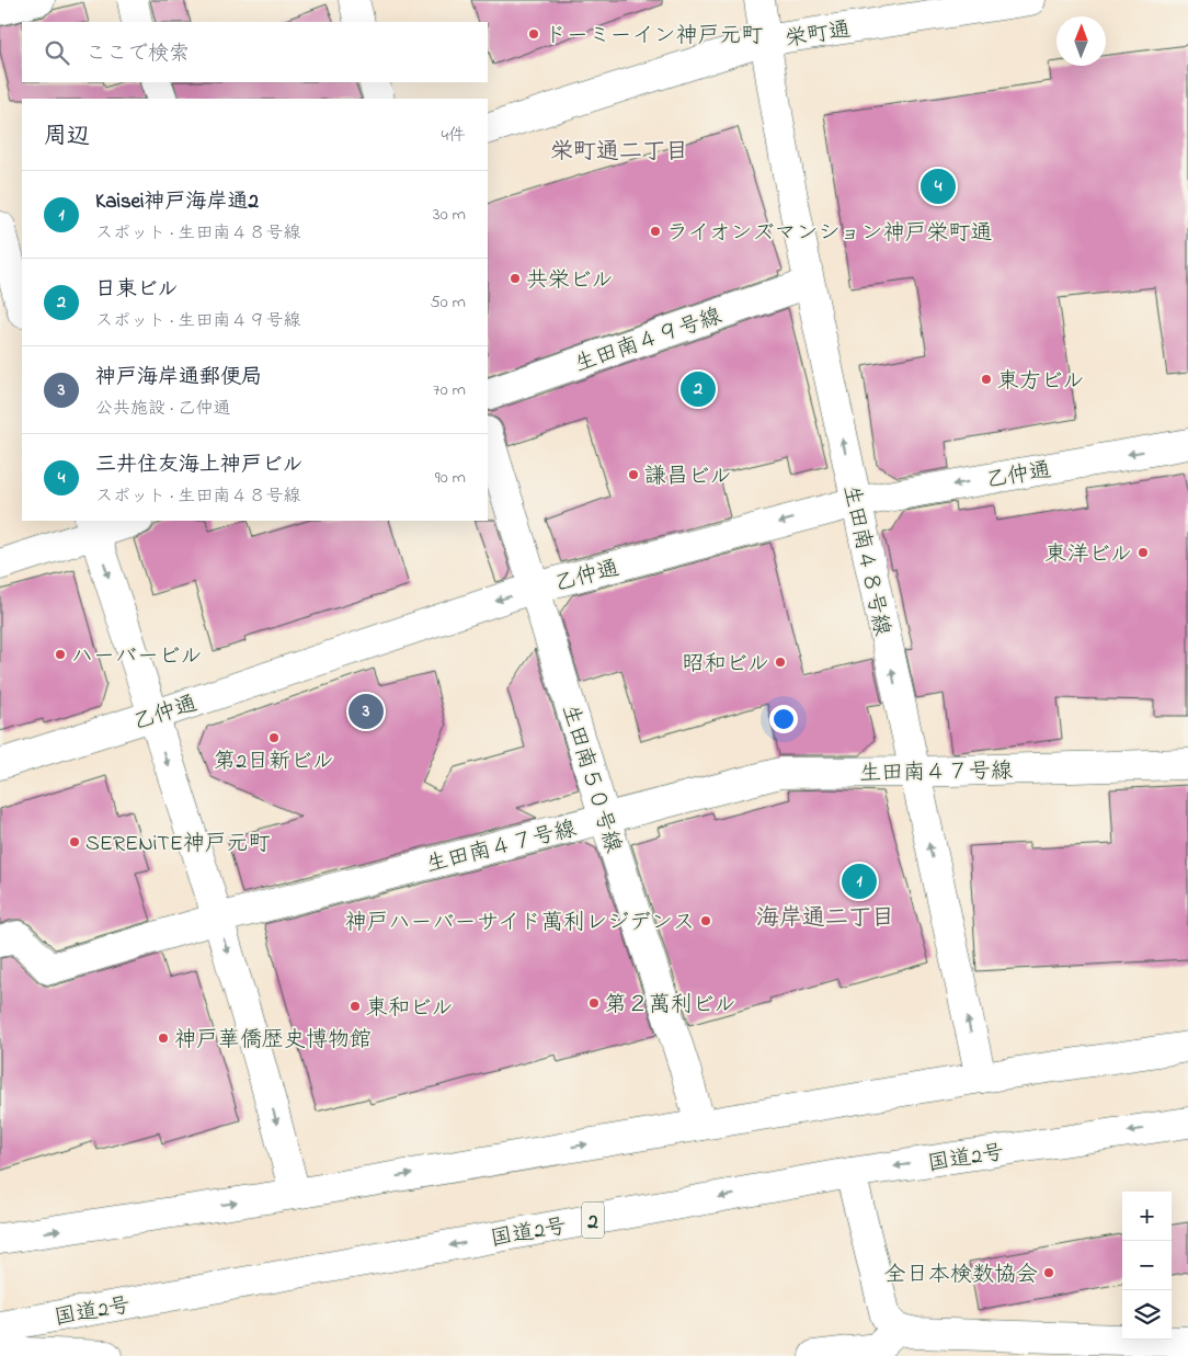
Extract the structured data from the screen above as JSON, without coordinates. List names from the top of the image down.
{
  "streets": {
    "main road": [
      "栄町通",
      "生田南４９号線",
      "乙仲通",
      "生田南４８号線",
      "生田南４７号線",
      "生田南５０号線",
      "国道2号",
      "2"
    ]
  },
  "crossings": [
    ["栄町通", "生田南４８号線"],
    ["生田南４９号線", "生田南４８号線"],
    ["乙仲通", "生田南４８号線"],
    ["乙仲通", "生田南５０号線"],
    ["生田南４８号線", "生田南４７号線"],
    ["生田南４７号線", "生田南５０号線"]
  ],
  "one_way": ["乙仲通", "生田南４８号線"],
  "districts": ["栄町通二丁目", "海岸通二丁目"],
  "places": [
    "ドーミーイン神戸元町",
    "ライオンズマンション神戸栄町通",
    "共栄ビル",
    "東方ビル",
    "謙昌ビル",
    "東洋ビル",
    "ハーバービル",
    "昭和ビル",
    "第2日新ビル",
    "SERENiTE神戸元町",
    "神戸ハーバーサイド萬利レジデンス",
    "第２萬利ビル",
    "東和ビル",
    "神戸華僑歴史博物館",
    "全日本検数協会"
  ],
  "north": "top",
  "page": {
    "search": "ここで検索",
    "heading": ["周辺", "4件"],
    "pins": [
      "4",
      "2",
      "3",
      "1"
    ],
    "list": [
      {
        "mark": "1",
        "name": "Kaisei神戸海岸通2",
        "note": "スポット · 生田南４８号線",
        "value": "30 m"
      },
      {
        "mark": "2",
        "name": "日東ビル",
        "note": "スポット · 生田南４９号線",
        "value": "50 m"
      },
      {
        "mark": "3",
        "name": "神戸海岸通郵便局",
        "note": "公共施設 · 乙仲通",
        "value": "70 m"
      },
      {
        "mark": "4",
        "name": "三井住友海上神戸ビル",
        "note": "スポット · 生田南４８号線",
        "value": "90 m"
      }
    ],
    "map_buttons": ["+", "−"]
  }
}
